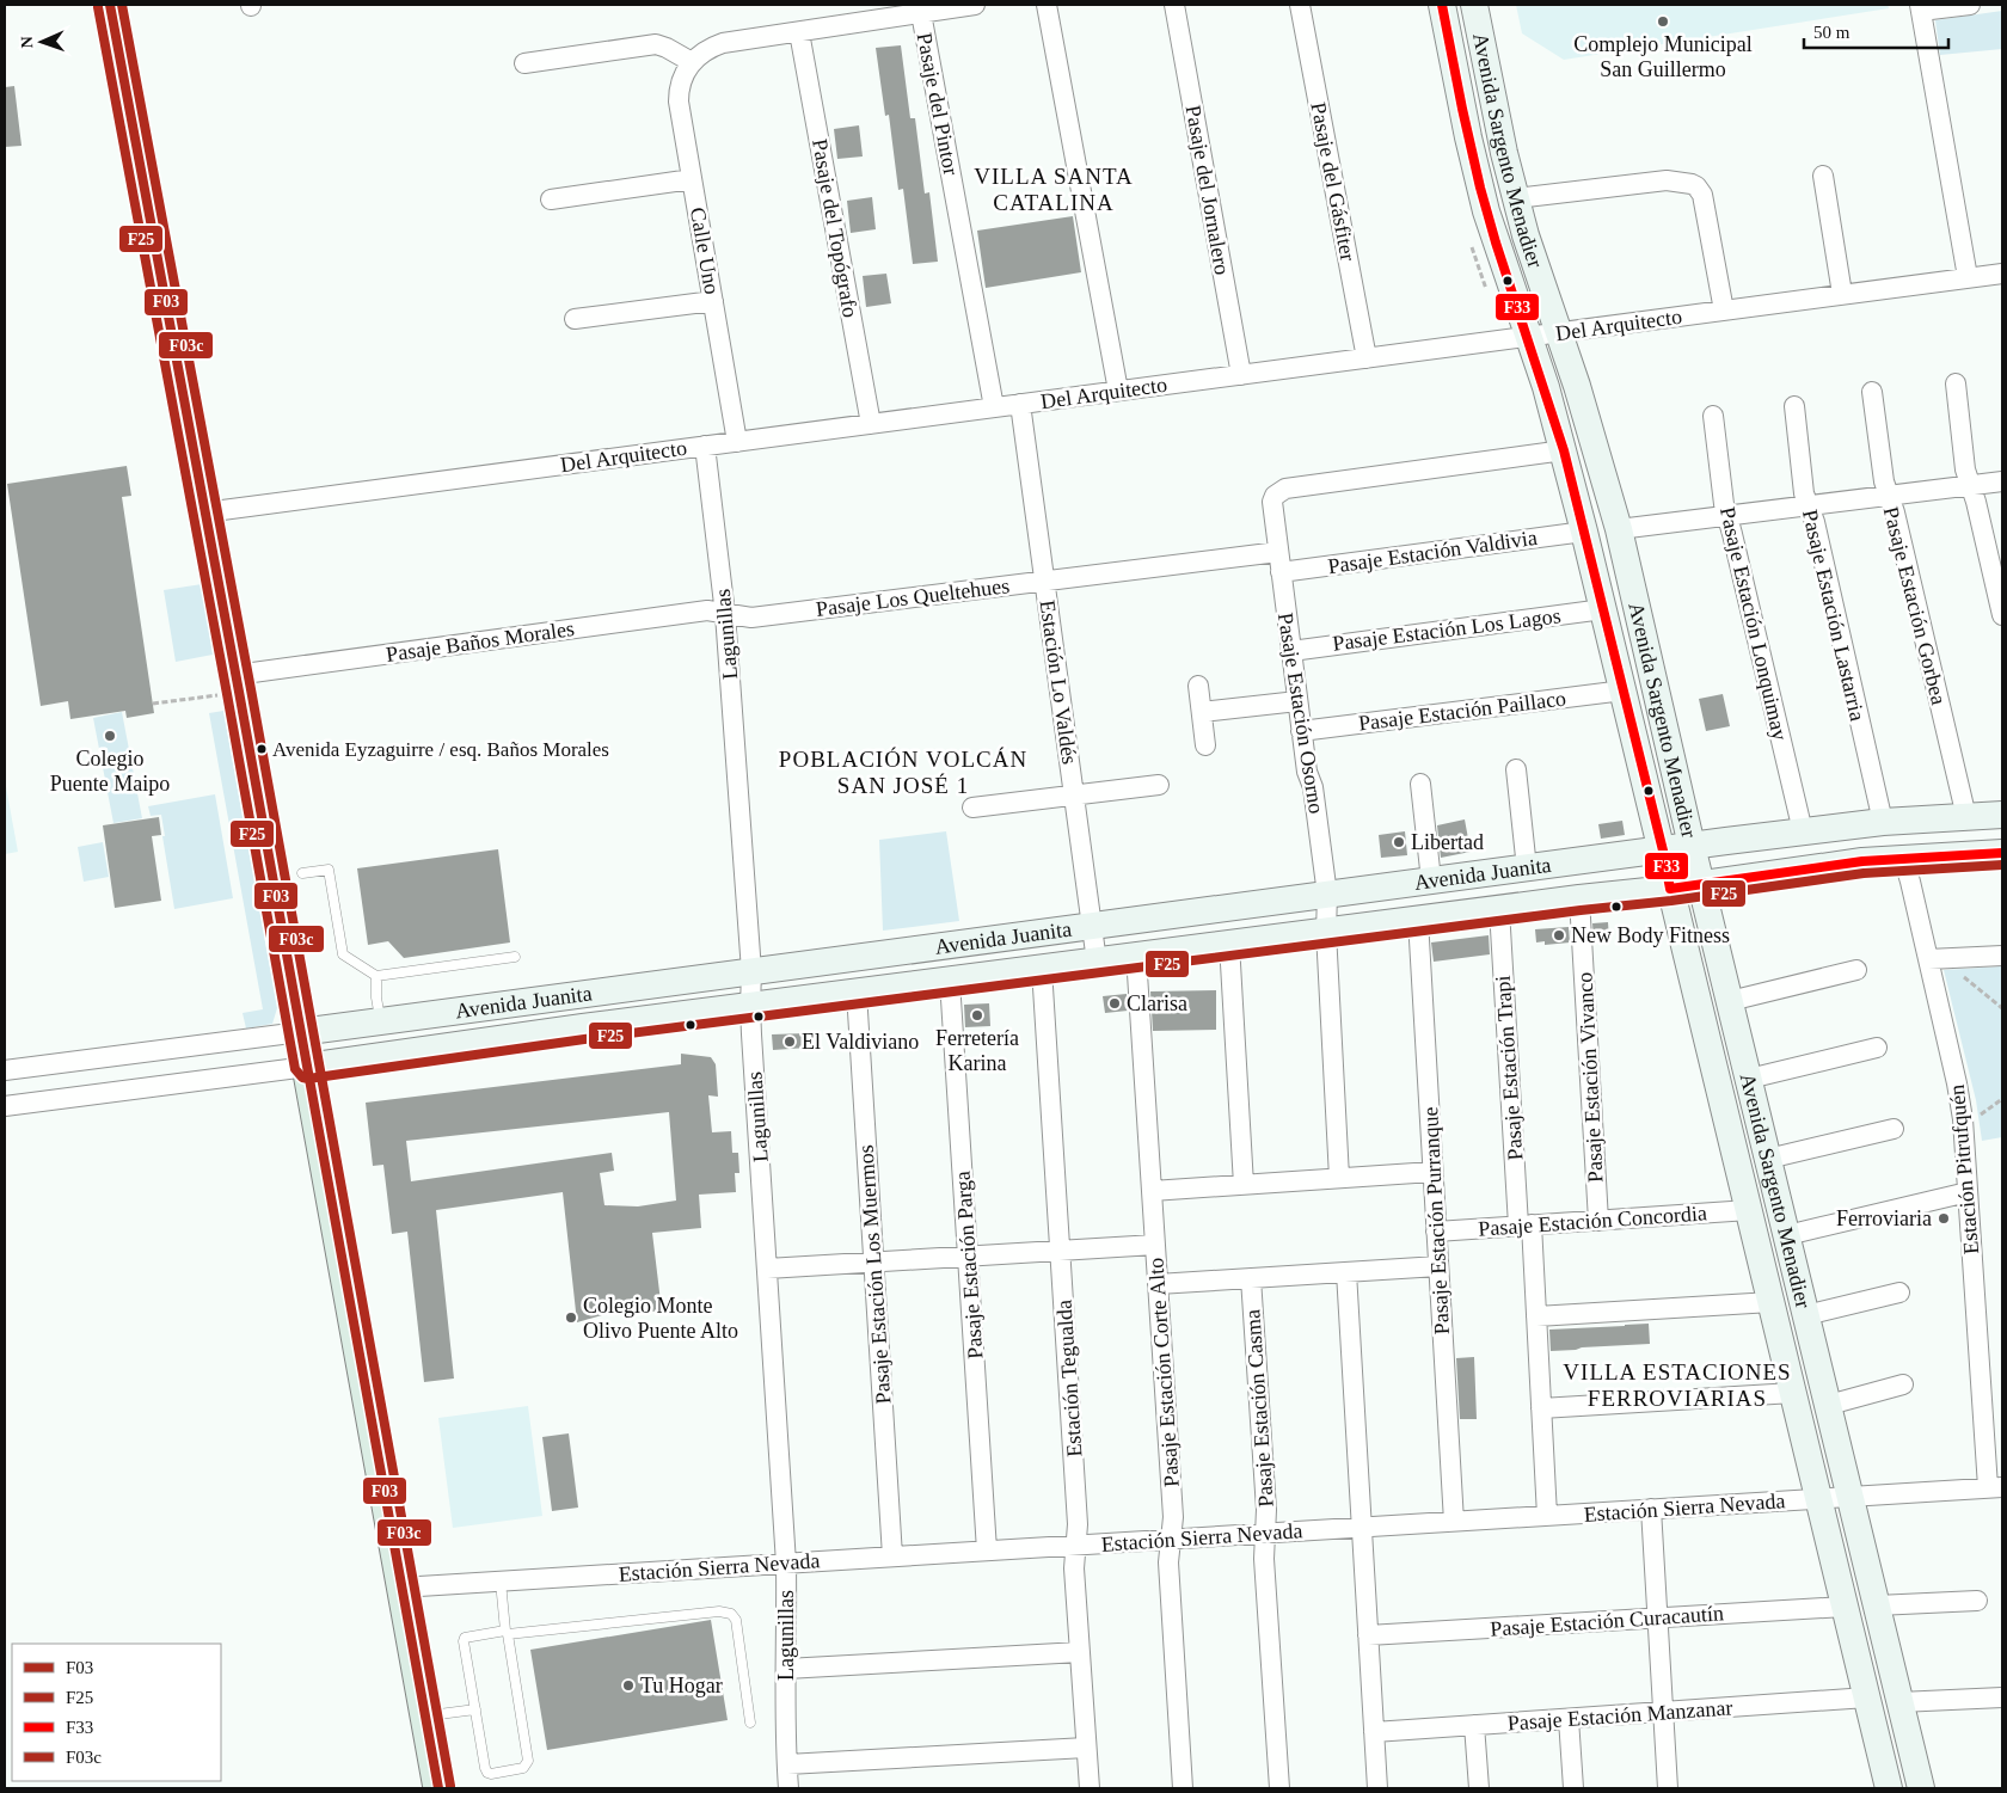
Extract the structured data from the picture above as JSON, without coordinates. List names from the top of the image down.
{
  "streets": {
    "street": [
      "Pasaje del Pintor",
      "Avenida Sargento Menadier",
      "Pasaje del Gásfiter",
      "Pasaje del Jornalero",
      "Pasaje del Topógrafo",
      "Calle Uno",
      "Del Arquitecto",
      "Pasaje Estación Valdivia",
      "Pasaje Los Queltehues",
      "Pasaje Estación Gorbea",
      "Pasaje Estación Lastarria",
      "Pasaje Estación Lonquimay",
      "Pasaje Estación Los Lagos",
      "Lagunillas",
      "Pasaje Baños Morales",
      "Estación Lo Valdés",
      "Pasaje Estación Paillaco",
      "Pasaje Estación Osorno",
      "Avenida Juanita",
      "Pasaje Estación Trapi",
      "Pasaje Estación Vivanco",
      "Estación Pitrufquén",
      "Pasaje Estación Purranque",
      "Pasaje Estación Concordia",
      "Pasaje Estación Parga",
      "Pasaje Estación Los Muermos",
      "Pasaje Estación Corte Alto",
      "Estación Tegualda",
      "Pasaje Estación Casma",
      "Estación Sierra Nevada",
      "Pasaje Estación Curacautín",
      "Pasaje Estación Manzanar"
    ]
  },
  "crossings": [
    ["Pasaje del Pintor", "Del Arquitecto"],
    ["Avenida Sargento Menadier", "Del Arquitecto"],
    ["Avenida Sargento Menadier", "Pasaje Estación Valdivia"],
    ["Avenida Sargento Menadier", "Pasaje Estación Los Lagos"],
    ["Avenida Sargento Menadier", "Pasaje Estación Paillaco"],
    ["Avenida Sargento Menadier", "Pasaje Estación Osorno"],
    ["Avenida Sargento Menadier", "Avenida Juanita"],
    ["Avenida Sargento Menadier", "Pasaje Estación Concordia"],
    ["Avenida Sargento Menadier", "Estación Sierra Nevada"],
    ["Avenida Sargento Menadier", "Pasaje Estación Curacautín"],
    ["Avenida Sargento Menadier", "Pasaje Estación Manzanar"],
    ["Pasaje del Gásfiter", "Del Arquitecto"],
    ["Pasaje del Jornalero", "Del Arquitecto"],
    ["Pasaje del Topógrafo", "Del Arquitecto"],
    ["Calle Uno", "Del Arquitecto"],
    ["Del Arquitecto", "Lagunillas"],
    ["Del Arquitecto", "Estación Lo Valdés"],
    ["Pasaje Estación Valdivia", "Pasaje Estación Osorno"],
    ["Pasaje Los Queltehues", "Lagunillas"],
    ["Pasaje Los Queltehues", "Pasaje Baños Morales"],
    ["Pasaje Los Queltehues", "Estación Lo Valdés"],
    ["Pasaje Los Queltehues", "Pasaje Estación Osorno"],
    ["Pasaje Estación Gorbea", "Avenida Juanita"],
    ["Pasaje Estación Lastarria", "Avenida Juanita"],
    ["Pasaje Estación Lonquimay", "Avenida Juanita"],
    ["Pasaje Estación Los Lagos", "Pasaje Estación Osorno"],
    ["Lagunillas", "Pasaje Baños Morales"],
    ["Lagunillas", "Avenida Juanita"],
    ["Lagunillas", "Estación Sierra Nevada"],
    ["Estación Lo Valdés", "Avenida Juanita"],
    ["Pasaje Estación Paillaco", "Pasaje Estación Osorno"],
    ["Pasaje Estación Osorno", "Avenida Juanita"],
    ["Avenida Juanita", "Pasaje Estación Trapi"],
    ["Avenida Juanita", "Pasaje Estación Vivanco"],
    ["Avenida Juanita", "Estación Pitrufquén"],
    ["Avenida Juanita", "Pasaje Estación Purranque"],
    ["Avenida Juanita", "Pasaje Estación Parga"],
    ["Avenida Juanita", "Pasaje Estación Los Muermos"],
    ["Avenida Juanita", "Pasaje Estación Corte Alto"],
    ["Avenida Juanita", "Estación Tegualda"],
    ["Pasaje Estación Trapi", "Pasaje Estación Concordia"],
    ["Pasaje Estación Trapi", "Estación Sierra Nevada"],
    ["Pasaje Estación Vivanco", "Pasaje Estación Concordia"],
    ["Estación Pitrufquén", "Estación Sierra Nevada"],
    ["Pasaje Estación Purranque", "Pasaje Estación Concordia"],
    ["Pasaje Estación Purranque", "Estación Sierra Nevada"],
    ["Pasaje Estación Parga", "Estación Sierra Nevada"],
    ["Pasaje Estación Los Muermos", "Estación Sierra Nevada"],
    ["Pasaje Estación Corte Alto", "Estación Sierra Nevada"],
    ["Estación Tegualda", "Estación Sierra Nevada"],
    ["Pasaje Estación Casma", "Estación Sierra Nevada"]
  ],
  "districts": ["VILLA SANTA CATALINA", "POBLACIÓN VOLCÁN SAN JOSÉ 1", "VILLA ESTACIONES FERROVIARIAS"],
  "places": [
    "Complejo Municipal San Guillermo",
    "Colegio Puente Maipo",
    "Avenida Eyzaguirre / esq. Baños Morales",
    "Libertad",
    "New Body Fitness",
    "Clarisa",
    "Ferretería Karina",
    "El Valdiviano",
    "Ferroviaria",
    "Colegio Monte Olivo Puente Alto",
    "Tu Hogar"
  ],
  "lines": [
    "transit line F03",
    "transit line F33",
    "transit line F03c",
    "transit line F25"
  ],
  "legend": [
    "F03",
    "F25",
    "F33",
    "F03c"
  ],
  "scale_bar": "50 m",
  "north": "left"
}
